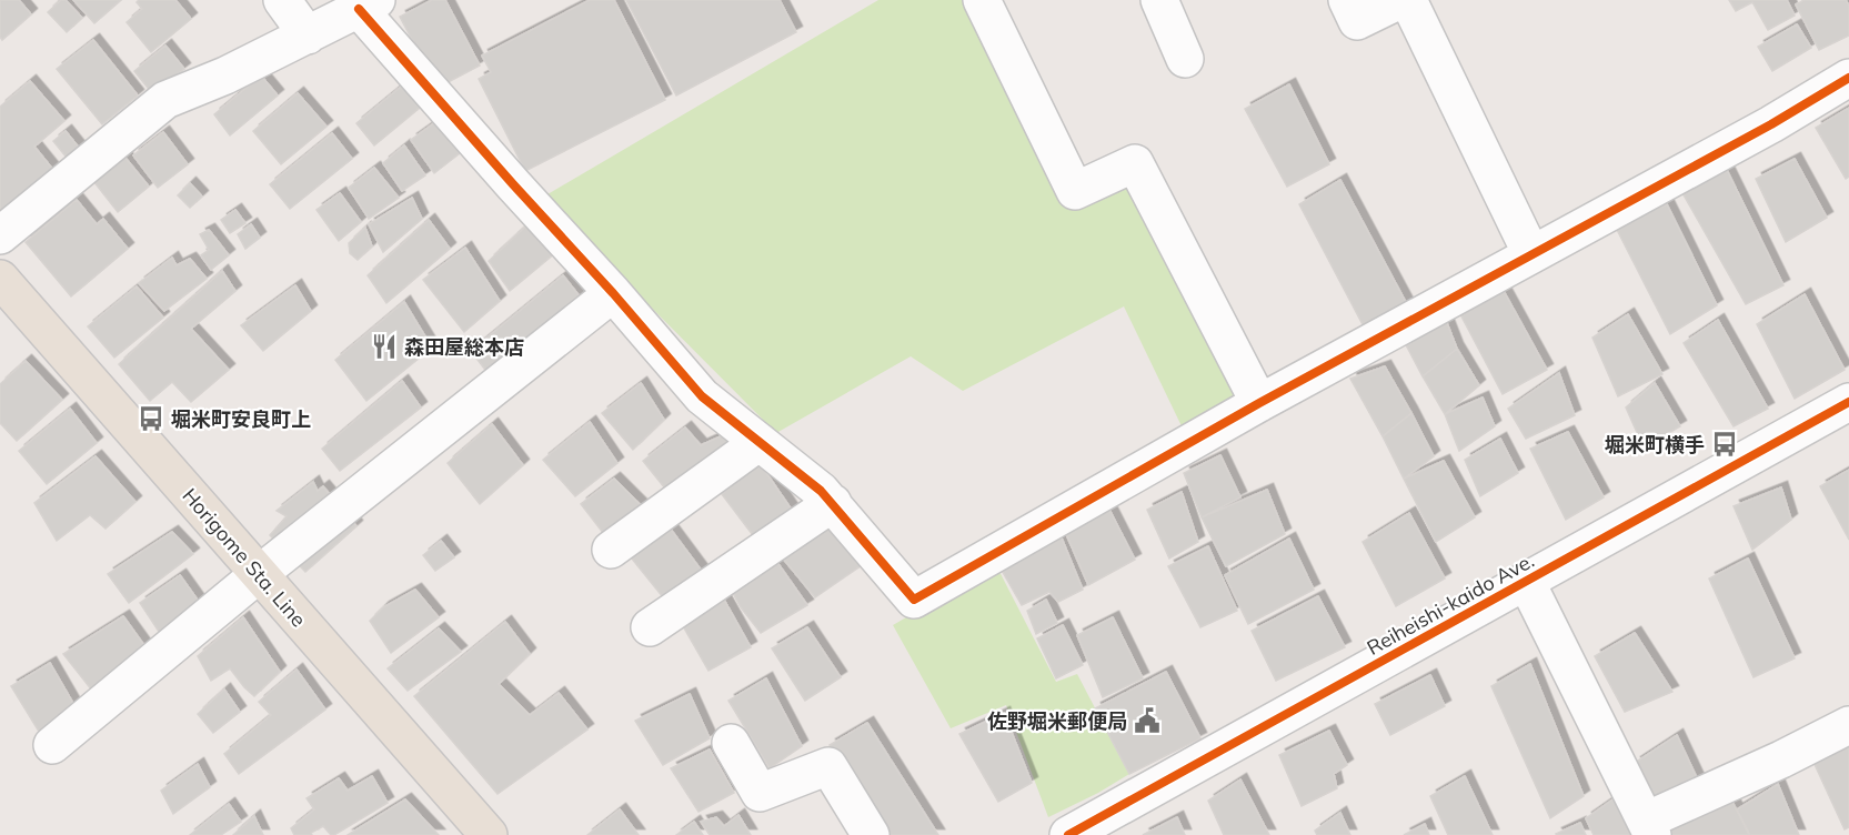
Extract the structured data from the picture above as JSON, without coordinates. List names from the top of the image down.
{
  "streets": {
    "main road": ["Horigome Sta. Line"],
    "street": ["Reiheishi-kaido Ave."]
  },
  "places": {
    "restaurant": ["森田屋総本店"],
    "bus stop": ["堀米町安良町上", "堀米町横手"],
    "public building": ["佐野堀米郵便局"]
  }
}
